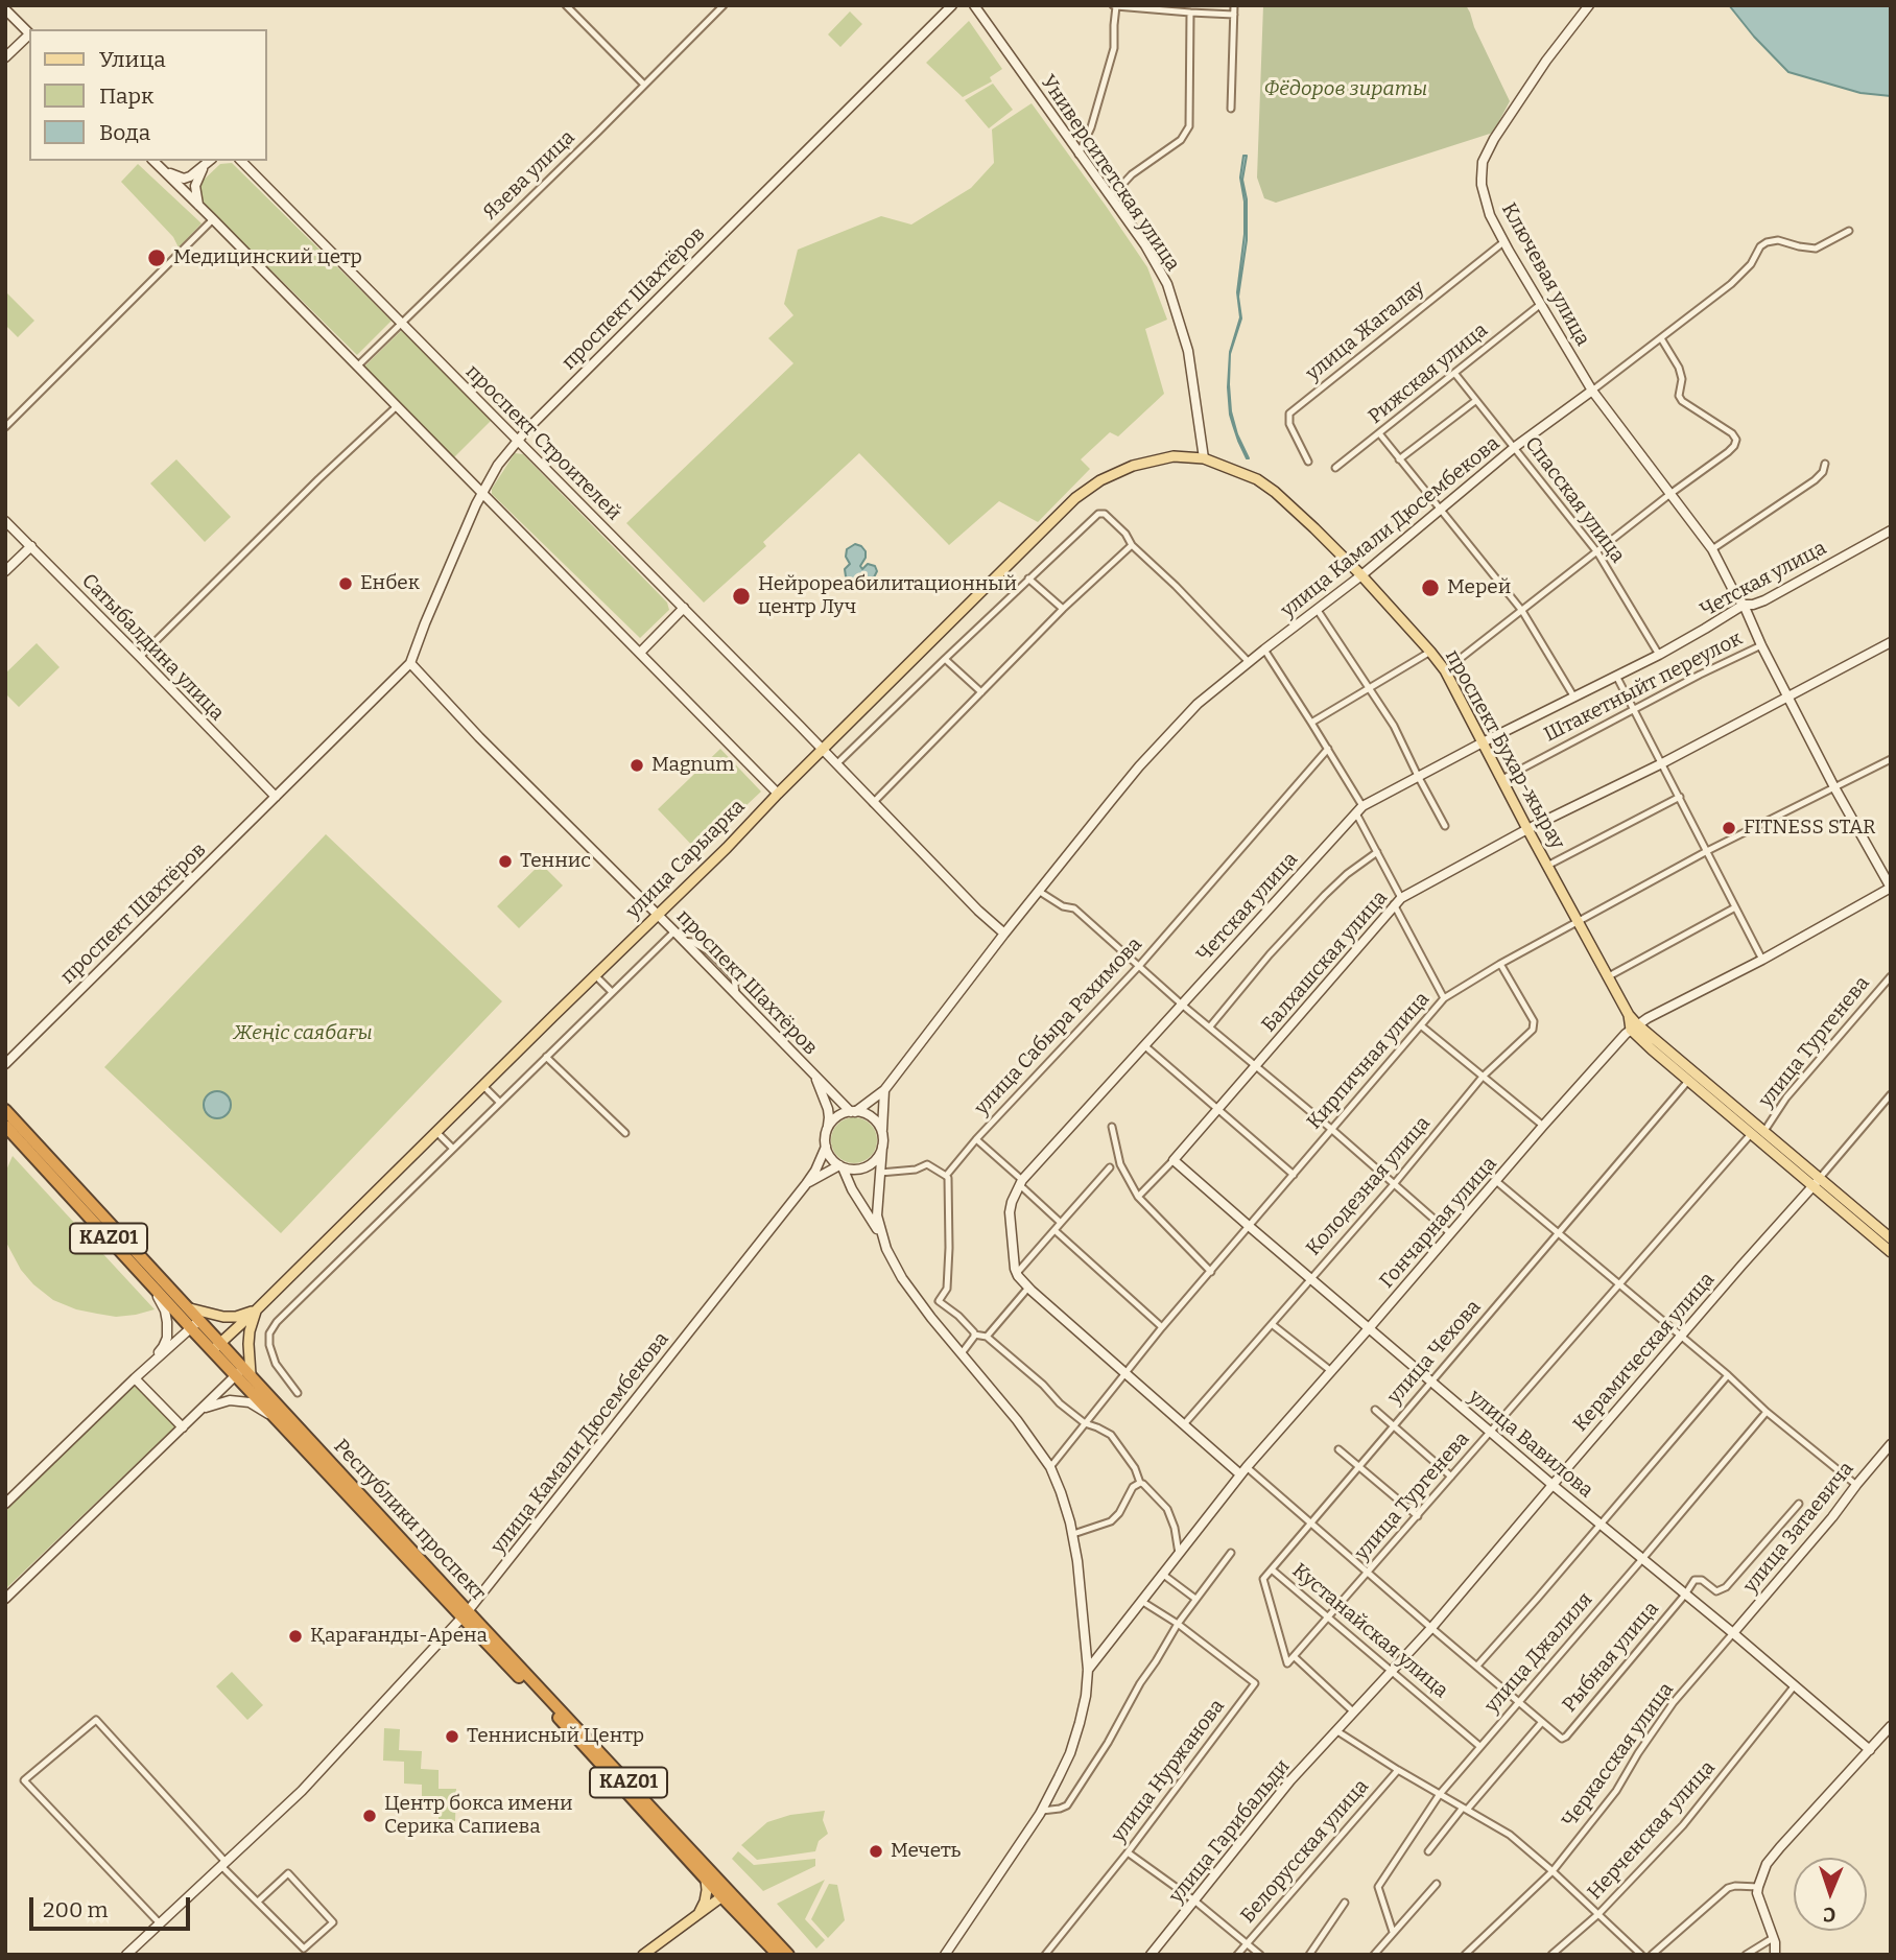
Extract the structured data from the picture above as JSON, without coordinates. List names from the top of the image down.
{
  "streets": {
    "highway": ["KАZ01", "Республики проспект"],
    "main road": ["проспект Бухар-жырау", "улица Сарыарка"],
    "street": [
      "Университетская улица",
      "Язева улица",
      "Ключевая улица",
      "проспект Шахтёров",
      "улица Жагалау",
      "Рижская улица",
      "проспект Строителей",
      "Спасская улица",
      "улица Камали Дюсембекова",
      "Четская улица",
      "Сатыбалдина улица",
      "Штакетныйт переулок",
      "Балхашская улица",
      "улица Сабыра Рахимова",
      "улица Тургенева",
      "Кирпичная улица",
      "Колодезная улица",
      "Гончарная улица",
      "улица Чехова",
      "Керамическая улица",
      "улица Вавилова",
      "улица Затаевича",
      "Кустанайская улица",
      "улица Джалиля",
      "Рыбная улица",
      "Черкасская улица",
      "улица Нуржанова",
      "Нерченская улица",
      "улица Гарибальди",
      "Белорусская улица"
    ]
  },
  "crossings": [
    ["Университетская улица", "проспект Бухар-жырау"],
    ["Университетская улица", "улица Сарыарка"],
    ["Язева улица", "проспект Строителей"],
    ["Ключевая улица", "улица Жагалау"],
    ["Ключевая улица", "Рижская улица"],
    ["Ключевая улица", "улица Камали Дюсембекова"],
    ["Ключевая улица", "Четская улица"],
    ["Ключевая улица", "Штакетныйт переулок"],
    ["Ключевая улица", "Балхашская улица"],
    ["Ключевая улица", "Кирпичная улица"],
    ["Ключевая улица", "Гончарная улица"],
    ["проспект Шахтёров", "проспект Строителей"],
    ["проспект Шахтёров", "улица Камали Дюсембекова"],
    ["проспект Шахтёров", "Сатыбалдина улица"],
    ["проспект Шахтёров", "улица Сарыарка"],
    ["Рижская улица", "Спасская улица"],
    ["проспект Строителей", "улица Сарыарка"],
    ["Спасская улица", "улица Камали Дюсембекова"],
    ["Спасская улица", "Четская улица"],
    ["улица Камали Дюсембекова", "проспект Бухар-жырау"],
    ["улица Камали Дюсембекова", "Республики проспект"],
    ["Четская улица", "проспект Бухар-жырау"],
    ["Штакетныйт переулок", "проспект Бухар-жырау"],
    ["проспект Бухар-жырау", "улица Сарыарка"],
    ["проспект Бухар-жырау", "Балхашская улица"],
    ["проспект Бухар-жырау", "Кирпичная улица"],
    ["проспект Бухар-жырау", "Гончарная улица"],
    ["улица Сарыарка", "Республики проспект"],
    ["Балхашская улица", "улица Вавилова"],
    ["улица Тургенева", "улица Чехова"],
    ["улица Тургенева", "улица Вавилова"],
    ["улица Тургенева", "Кустанайская улица"],
    ["Кирпичная улица", "Колодезная улица"],
    ["Кирпичная улица", "улица Вавилова"],
    ["Колодезная улица", "улица Вавилова"],
    ["Гончарная улица", "улица Вавилова"],
    ["Гончарная улица", "улица Нуржанова"],
    ["улица Чехова", "улица Вавилова"],
    ["улица Чехова", "Кустанайская улица"],
    ["Керамическая улица", "улица Вавилова"],
    ["Керамическая улица", "Кустанайская улица"],
    ["Керамическая улица", "улица Гарибальди"],
    ["улица Вавилова", "улица Затаевича"],
    ["улица Вавилова", "улица Джалиля"],
    ["улица Вавилова", "Рыбная улица"],
    ["улица Вавилова", "Черкасская улица"],
    ["улица Вавилова", "Нерченская улица"],
    ["улица Затаевича", "Черкасская улица"],
    ["Кустанайская улица", "улица Джалиля"]
  ],
  "parks": ["Фёдоров зираты", "Жеңіс саябағы"],
  "places": [
    "Медицинский цетр",
    "Енбек",
    "Мерей",
    "Нейрореабилитационный центр Луч",
    "Magnum",
    "FITNESS STAR",
    "Теннис",
    "Қарағанды-Арена",
    "Теннисный Центр",
    "Центр бокса имени Серика Сапиева",
    "Мечеть"
  ],
  "legend": ["Улица", "Парк", "Вода"],
  "scale_bar": "200 m",
  "north": "bottom"
}
